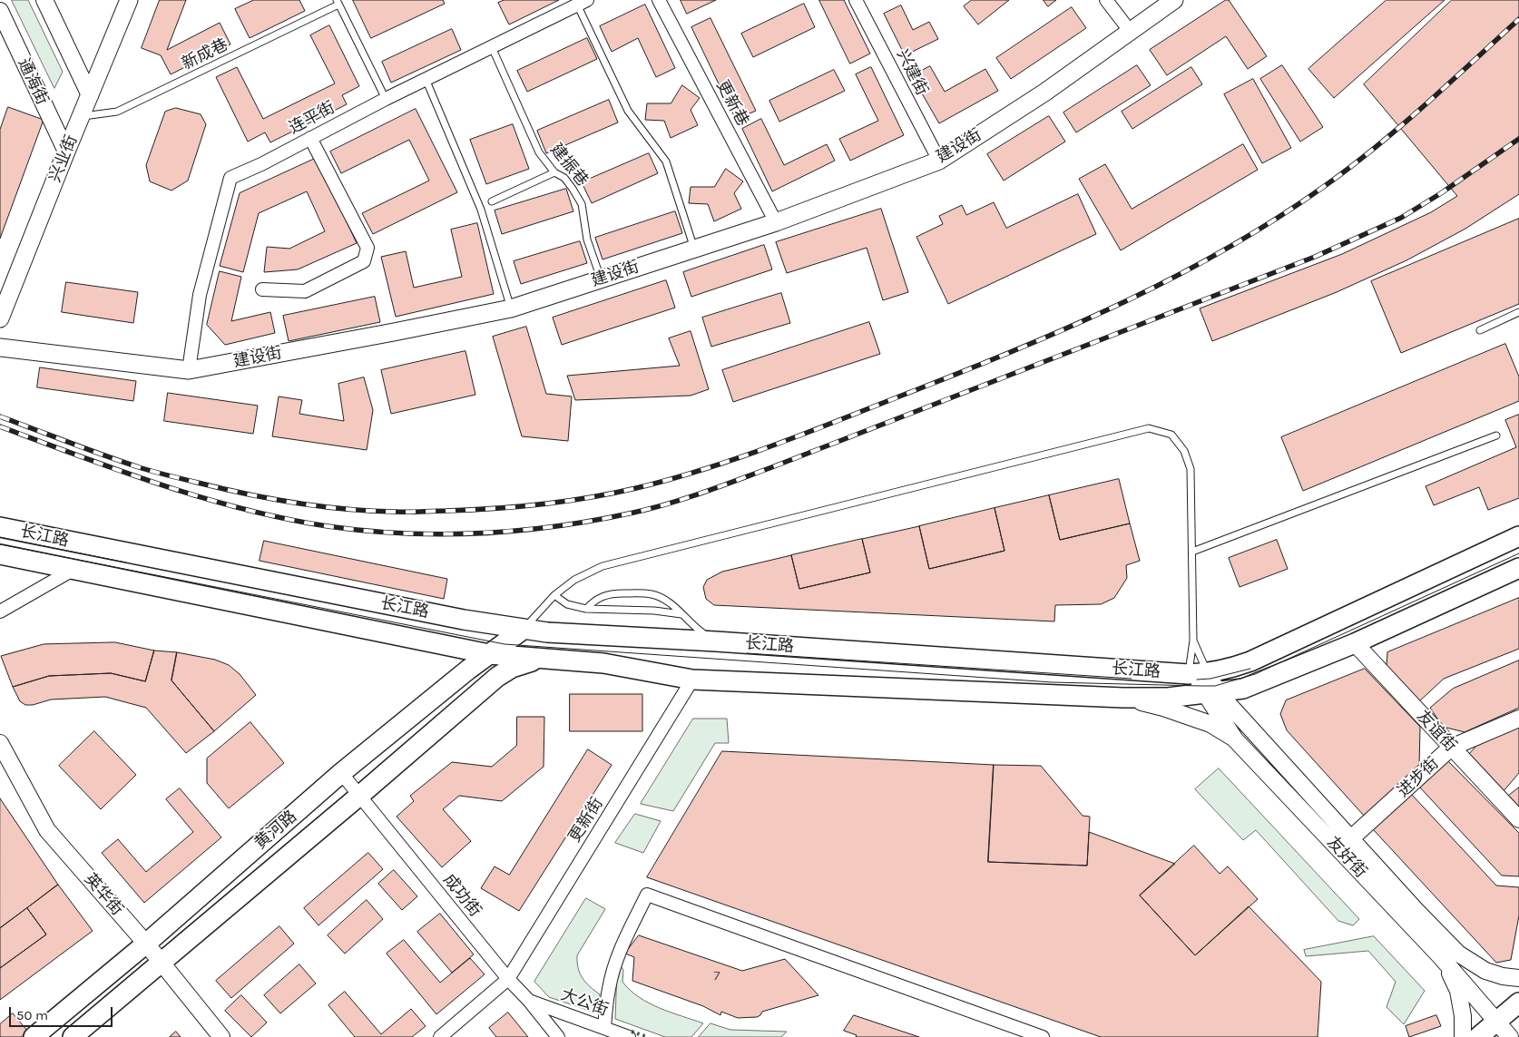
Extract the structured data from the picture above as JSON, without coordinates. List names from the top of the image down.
{
  "streets": {
    "main road": [
      "建设街",
      "兴业街",
      "长江路",
      "黄河路"
    ],
    "street": [
      "兴建街",
      "通海街",
      "更新巷",
      "连平街",
      "友谊街",
      "进步街",
      "更新街",
      "友好街",
      "英华街",
      "成功街",
      "大公街"
    ],
    "lane": ["新成巷", "建振巷"]
  },
  "crossings": [
    ["新成巷", "兴业街"],
    ["兴建街", "建设街"],
    ["通海街", "兴业街"],
    ["更新巷", "建设街"],
    ["连平街", "建设街"],
    ["连平街", "建振巷"],
    ["建设街", "建振巷"],
    ["长江路", "友谊街"],
    ["长江路", "更新街"],
    ["长江路", "黄河路"],
    ["长江路", "友好街"],
    ["友谊街", "进步街"],
    ["进步街", "友好街"],
    ["更新街", "成功街"],
    ["黄河路", "英华街"],
    ["黄河路", "成功街"],
    ["成功街", "大公街"]
  ],
  "house_numbers": ["7"],
  "scale_bar": "50 m"
}
